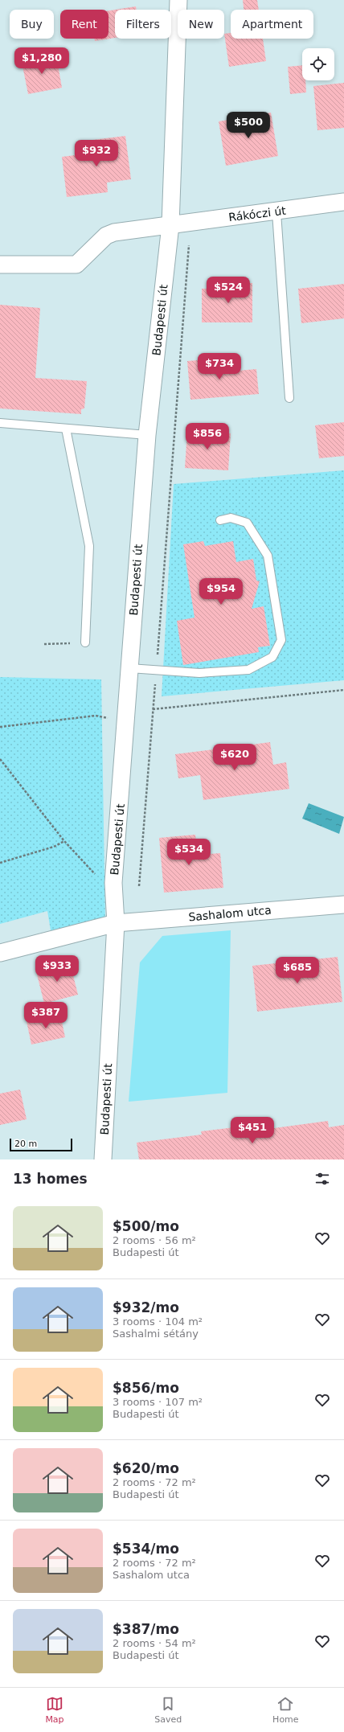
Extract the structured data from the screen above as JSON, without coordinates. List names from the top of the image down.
{
  "streets": {
    "street": ["Rákóczi út", "Budapesti út", "Sashalom utca"]
  },
  "crossings": [
    ["Rákóczi út", "Budapesti út"],
    ["Budapesti út", "Sashalom utca"]
  ],
  "scale_bar": "20 m",
  "page": {
    "chip": [
      "Buy",
      "Rent",
      "Filters",
      "New",
      "Apartment"
    ],
    "price": [
      "$1,280",
      "$500",
      "$932",
      "$524",
      "$734",
      "$856",
      "$954",
      "$620",
      "$534",
      "$933",
      "$685",
      "$387",
      "$451"
    ],
    "scale": "20 m",
    "heading": "13 homes",
    "list": [
      {
        "name": "$500/mo",
        "note": "2 rooms · 56 m² · Budapesti út"
      },
      {
        "name": "$932/mo",
        "note": "3 rooms · 104 m² · Sashalmi sétány"
      },
      {
        "name": "$856/mo",
        "note": "3 rooms · 107 m² · Budapesti út"
      },
      {
        "name": "$620/mo",
        "note": "2 rooms · 72 m² · Budapesti út"
      },
      {
        "name": "$534/mo",
        "note": "2 rooms · 72 m² · Sashalom utca"
      },
      {
        "name": "$387/mo",
        "note": "2 rooms · 54 m² · Budapesti út"
      }
    ],
    "tabs": ["Map", "Saved", "Home"]
  }
}
